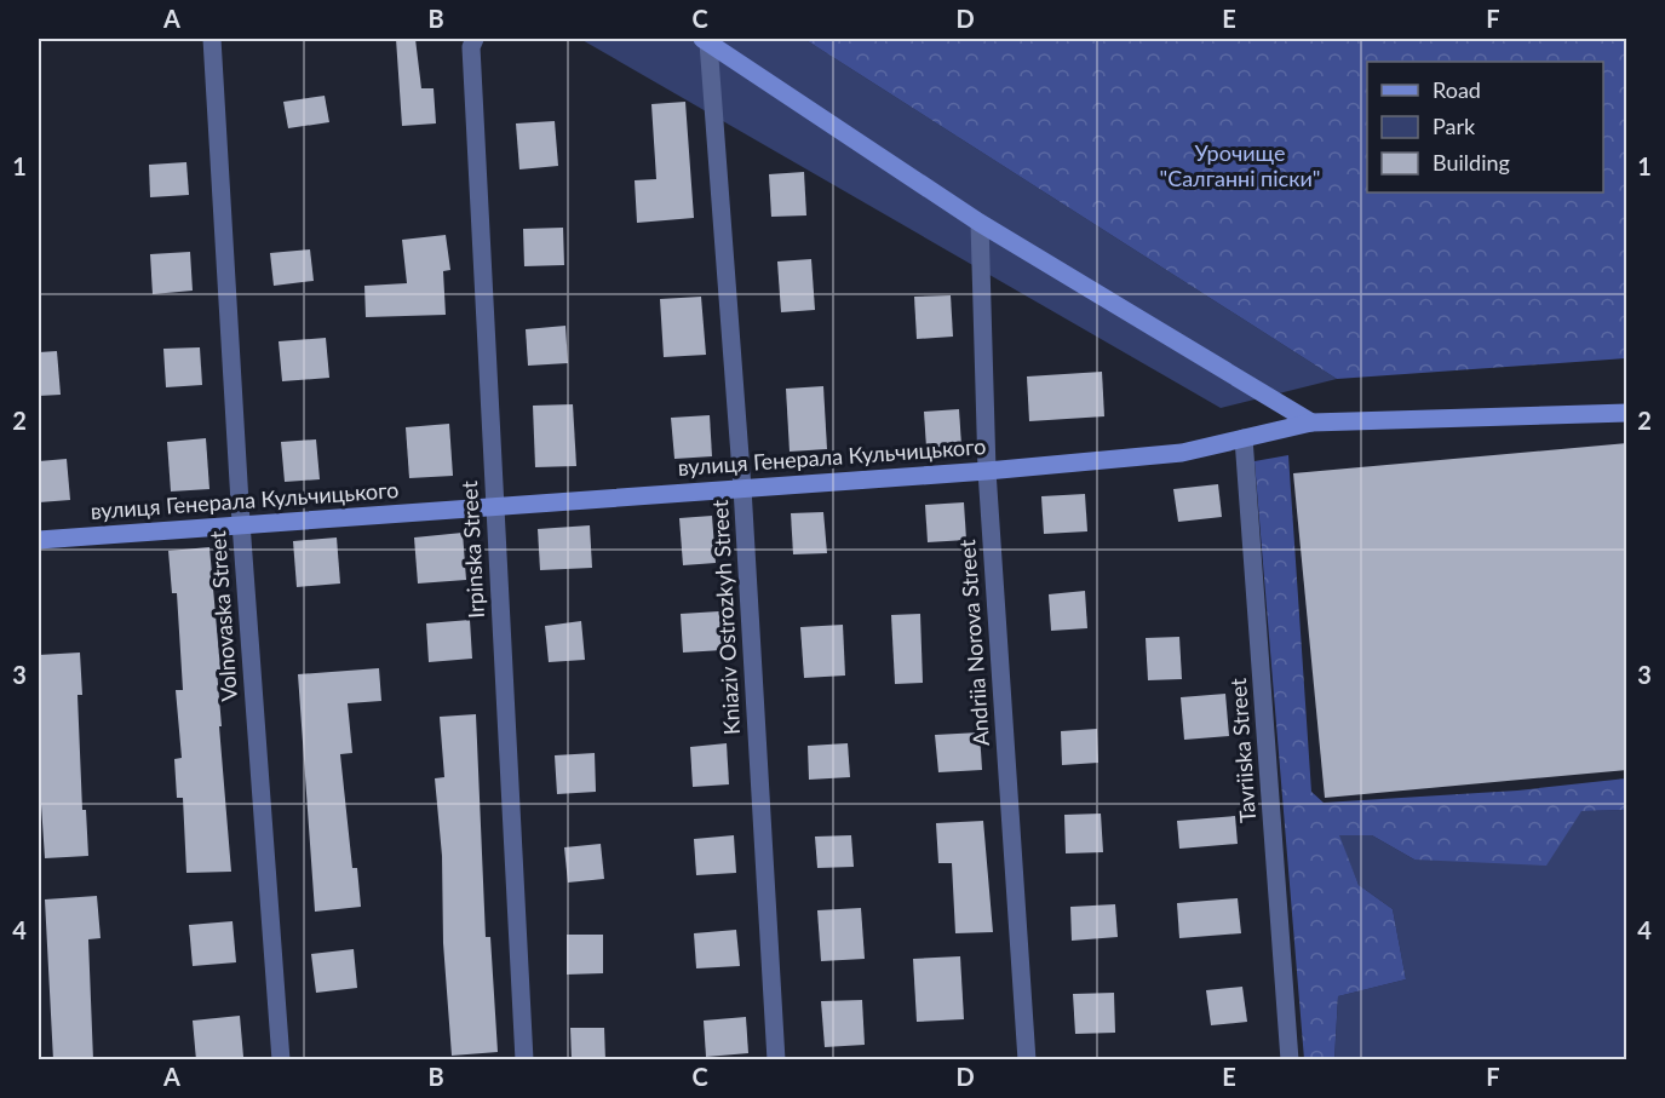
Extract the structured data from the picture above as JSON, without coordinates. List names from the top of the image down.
{
  "streets": {
    "street": [
      "вулиця Генерала Кульчицького",
      "Irpinska Street",
      "Volnovaska Street",
      "Kniaziv Ostrozkyh Street",
      "Andriia Norova Street",
      "Tavriiska Street"
    ]
  },
  "crossings": [
    ["вулиця Генерала Кульчицького", "Irpinska Street"],
    ["вулиця Генерала Кульчицького", "Volnovaska Street"],
    ["вулиця Генерала Кульчицького", "Kniaziv Ostrozkyh Street"],
    ["вулиця Генерала Кульчицького", "Andriia Norova Street"],
    ["вулиця Генерала Кульчицького", "Tavriiska Street"]
  ],
  "parks": ["Урочище \"Салганні піски\""],
  "legend": ["Road", "Park", "Building"],
  "grid": {
    "columns": [
      "A",
      "B",
      "C",
      "D",
      "E",
      "F"
    ],
    "rows": [
      "1",
      "2",
      "3",
      "4"
    ]
  }
}
